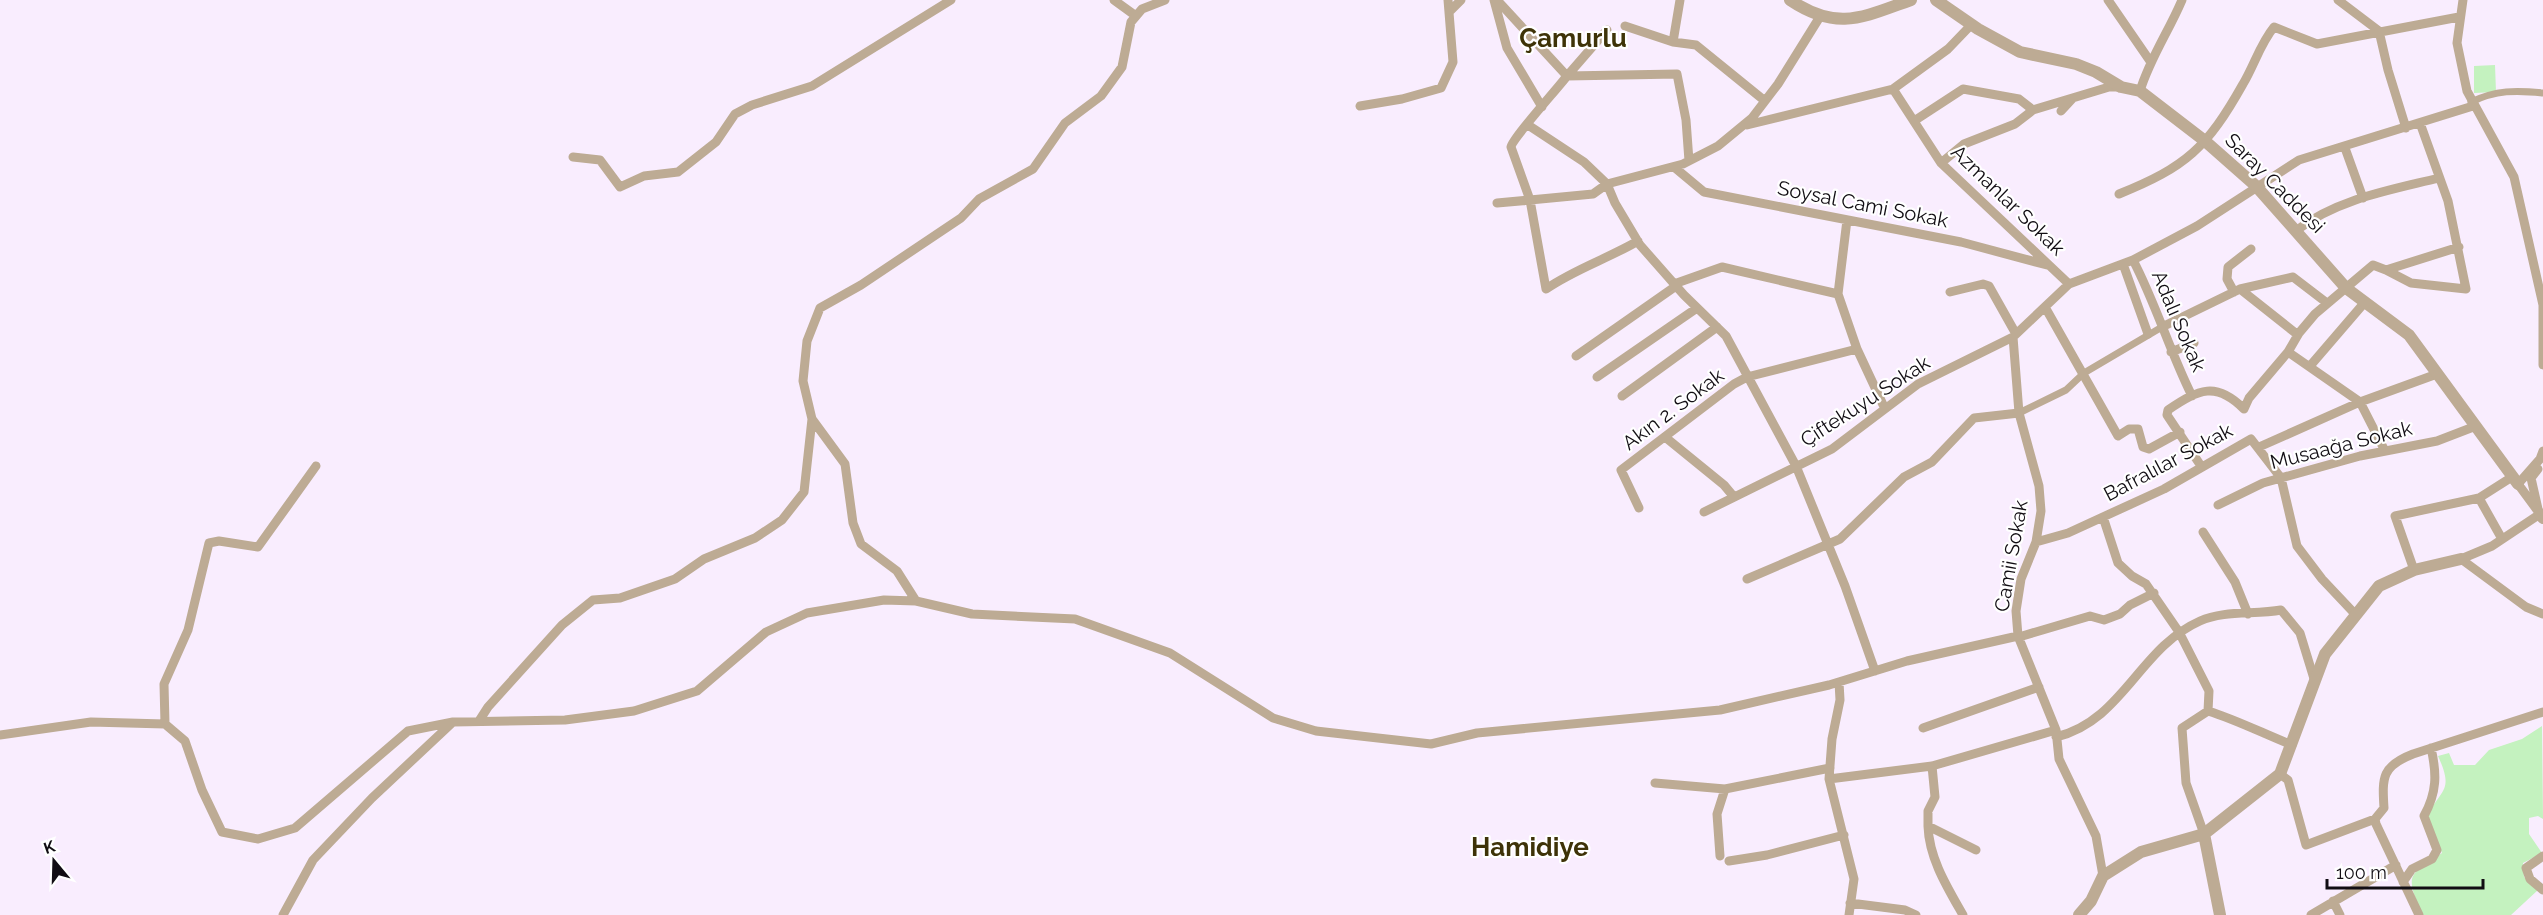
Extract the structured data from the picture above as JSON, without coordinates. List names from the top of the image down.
{
  "streets": {
    "street": [
      "Saray Caddesi",
      "Azmanlar Sokak",
      "Soysal Cami Sokak",
      "Adalı Sokak",
      "Çiftekuyu Sokak",
      "Akın 2. Sokak",
      "Musaağa Sokak",
      "Bafralılar Sokak",
      "Camii Sokak"
    ]
  },
  "crossings": [
    ["Saray Caddesi", "Çiftekuyu Sokak"],
    ["Saray Caddesi", "Musaağa Sokak"],
    ["Azmanlar Sokak", "Soysal Cami Sokak"],
    ["Azmanlar Sokak", "Çiftekuyu Sokak"],
    ["Adalı Sokak", "Çiftekuyu Sokak"],
    ["Çiftekuyu Sokak", "Camii Sokak"],
    ["Bafralılar Sokak", "Camii Sokak"]
  ],
  "districts": ["Çamurlu", "Hamidiye"],
  "scale_bar": "100 m",
  "north": "top"
}
